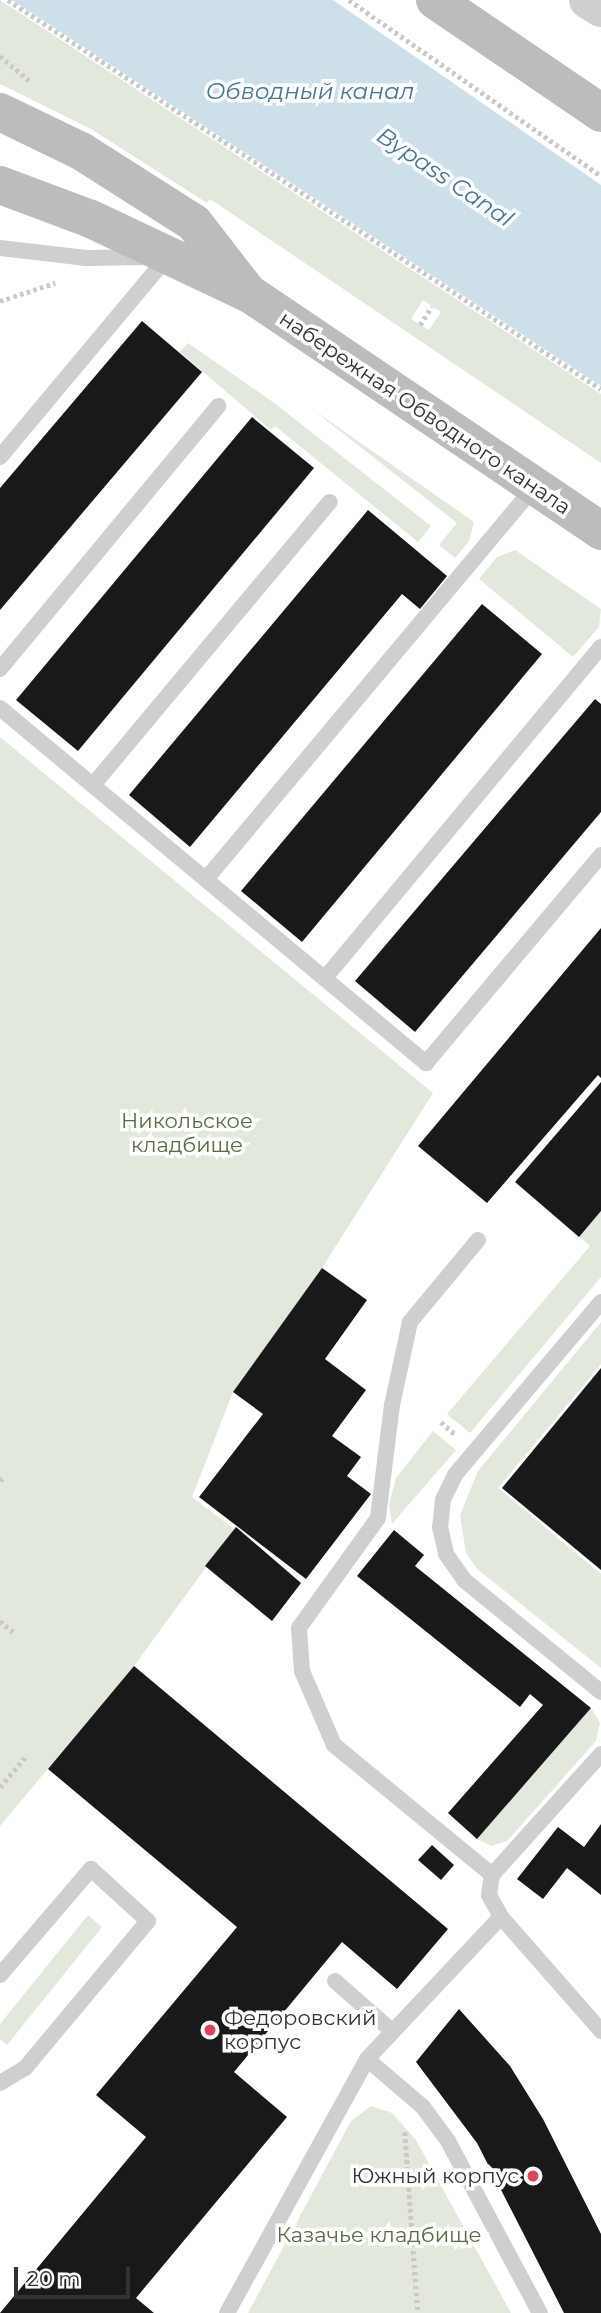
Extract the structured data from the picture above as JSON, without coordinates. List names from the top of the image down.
{
  "streets": {
    "main road": ["набережная Обводного канала"]
  },
  "water": ["Обводный канал", "Bypass Canal"],
  "parks": ["Никольское кладбище", "Казачье кладбище"],
  "places": ["Федоровский корпус", "Южный корпус"],
  "scale_bar": "20 m"
}
